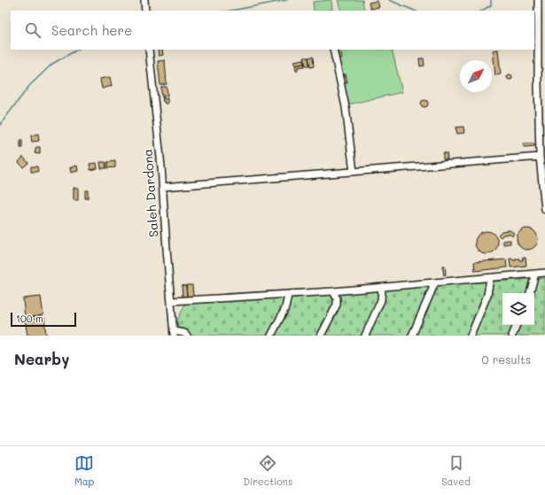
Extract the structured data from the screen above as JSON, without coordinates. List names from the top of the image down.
{
  "streets": {
    "street": ["Saleh Dardona"]
  },
  "scale_bar": "100 m",
  "north": "top right",
  "page": {
    "search": "Search here",
    "scale": "100 m",
    "heading": ["Nearby", "0 results"],
    "nav": ["Map", "Directions", "Saved"]
  }
}
